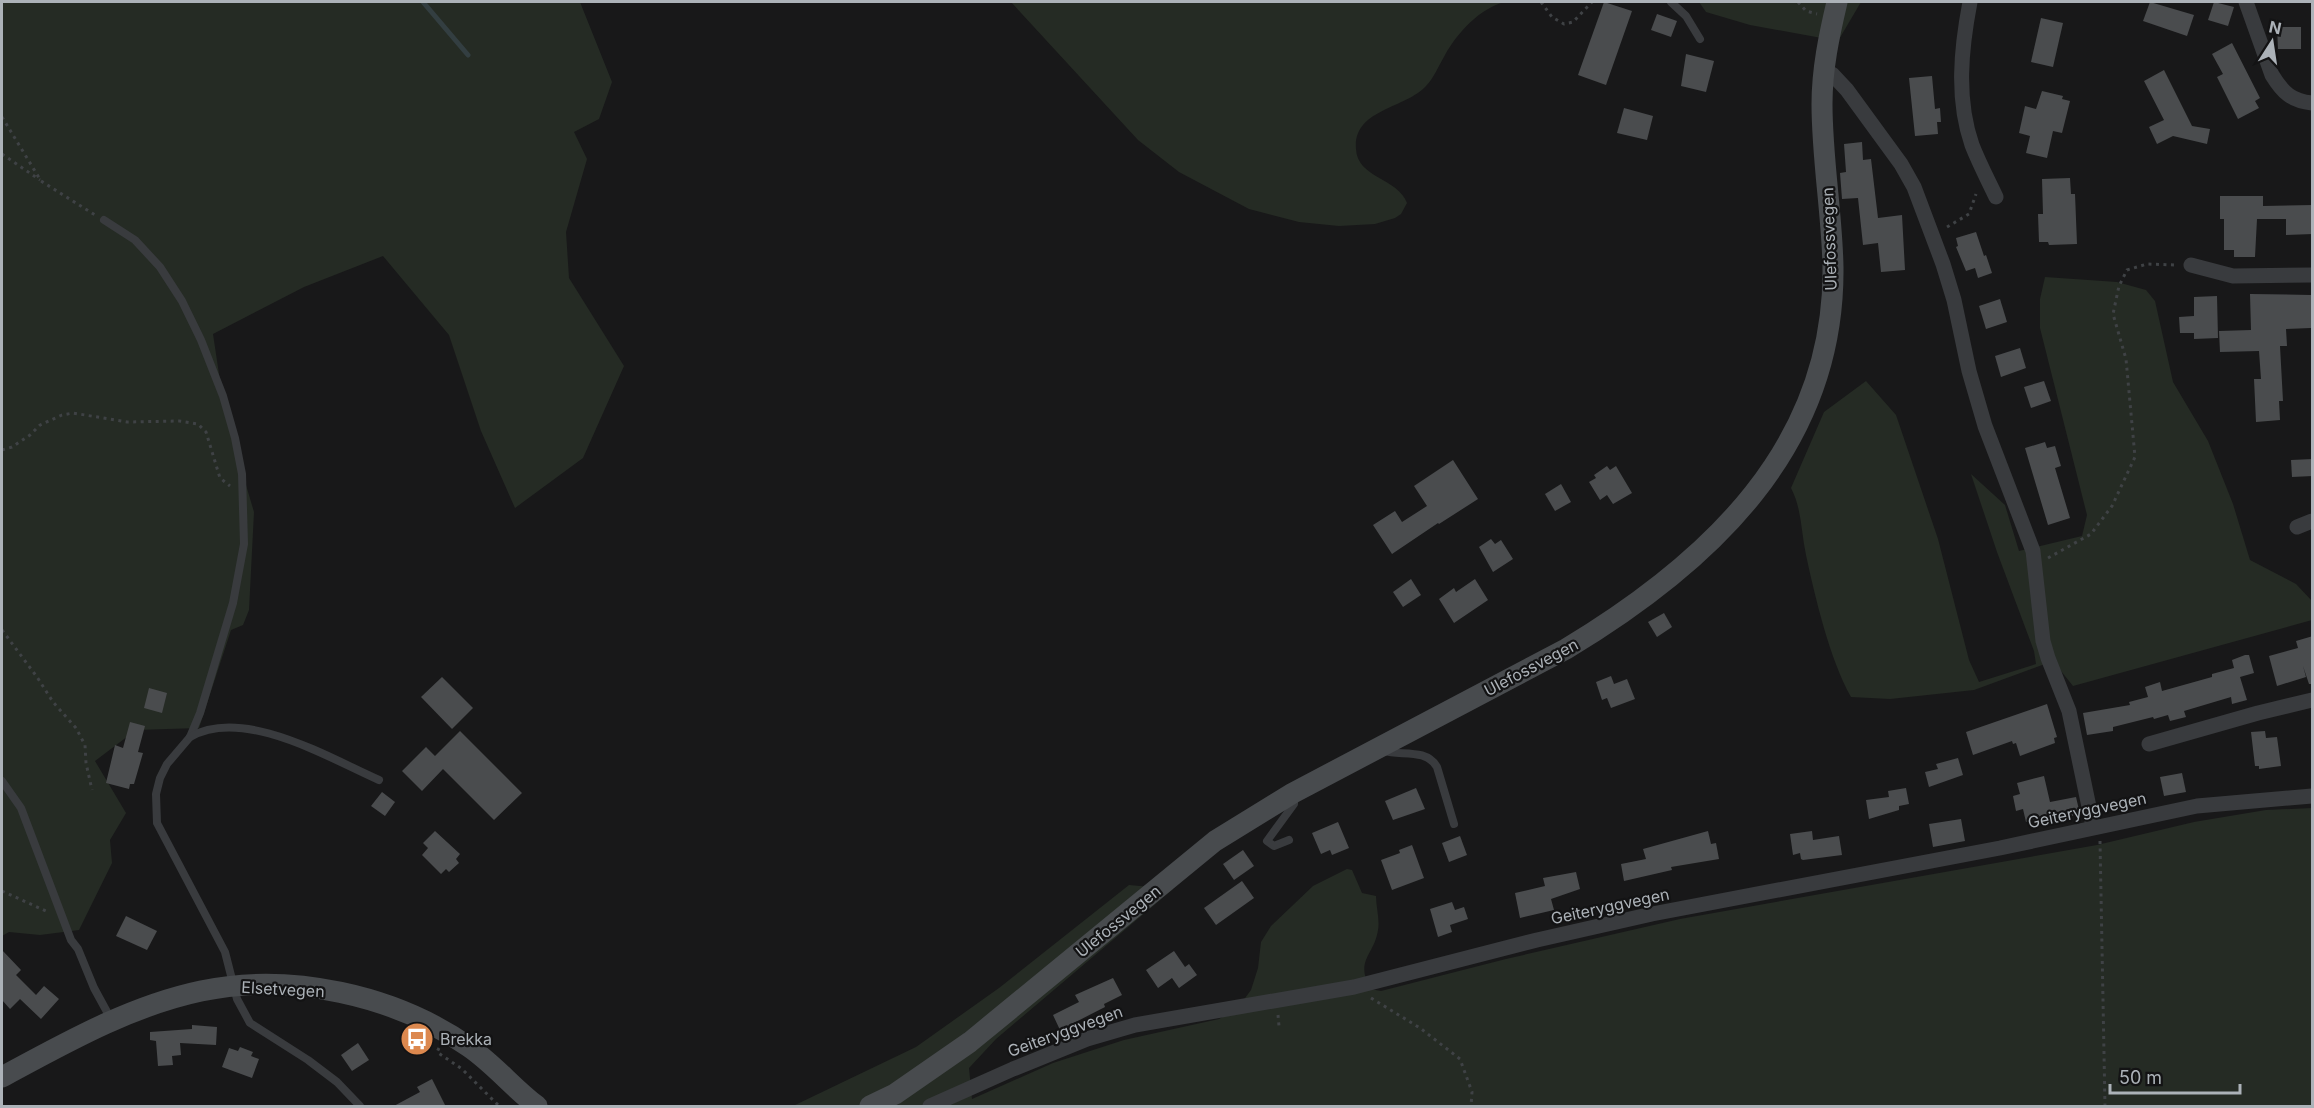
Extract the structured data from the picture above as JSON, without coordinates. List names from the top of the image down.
{
  "streets": {
    "street": ["Ulefossvegen", "Geiteryggvegen", "Elsetvegen"]
  },
  "places": {
    "bus stop": ["Brekka"]
  },
  "scale_bar": "50 m",
  "north": "top"
}
